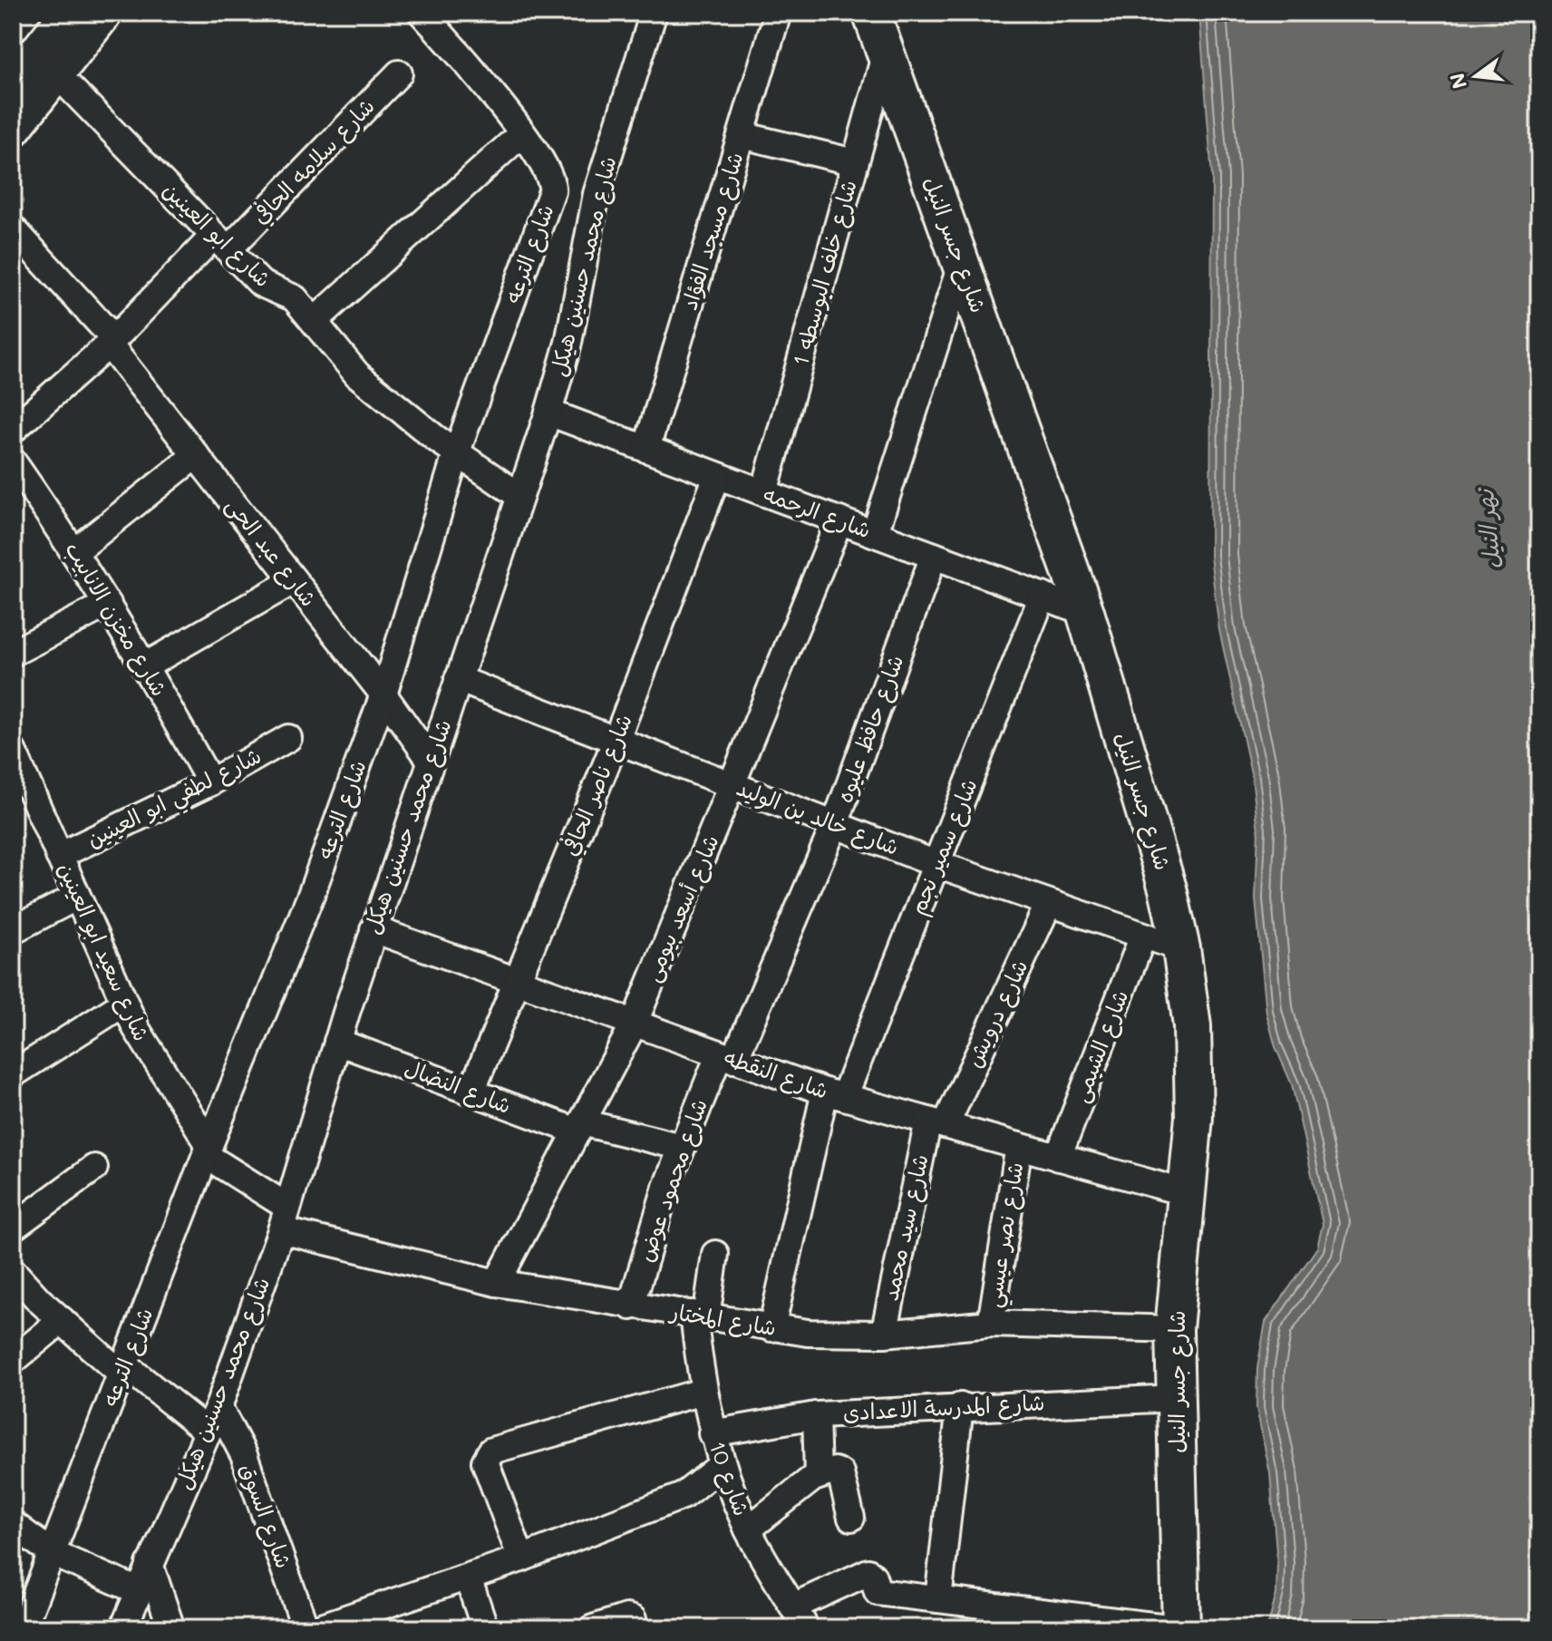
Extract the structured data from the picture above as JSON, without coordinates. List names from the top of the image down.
{
  "streets": {
    "street": [
      "شارع سلامه الحافي",
      "شارع مسجد الفؤاد",
      "شارع ابو العينين",
      "شارع جسر النيل",
      "شارع الترعه",
      "شارع محمد حسنين هيكل",
      "شارع خلف البوسطه 1",
      "شارع الرحمه",
      "شارع عبد الحى",
      "شارع مخزن الانابيب",
      "شارع حافظ عليوه",
      "شارع ناصر الحافي",
      "شارع لطفي ابو العينين",
      "شارع خالد بن الوليد",
      "شارع سمير نجم",
      "شارع أسعد بيومى",
      "شارع سعيد ابو العينين",
      "شارع درويش",
      "شارع الشيمى",
      "شارع النقطه",
      "شارع النضال",
      "شارع محمود عوض",
      "شارع سيد محمد",
      "شارع نصر عيسي",
      "شارع المختار",
      "شارع المدرسة الاعدادى",
      "شارع 10",
      "شارع السوق"
    ]
  },
  "crossings": [
    ["شارع سلامه الحافي", "شارع ابو العينين"],
    ["شارع مسجد الفؤاد", "شارع الرحمه"],
    ["شارع ابو العينين", "شارع الترعه"],
    ["شارع ابو العينين", "شارع محمد حسنين هيكل"],
    ["شارع جسر النيل", "شارع خلف البوسطه 1"],
    ["شارع جسر النيل", "شارع الرحمه"],
    ["شارع جسر النيل", "شارع خالد بن الوليد"],
    ["شارع جسر النيل", "شارع النقطه"],
    ["شارع جسر النيل", "شارع المختار"],
    ["شارع جسر النيل", "شارع المدرسة الاعدادى"],
    ["شارع الترعه", "شارع عبد الحى"],
    ["شارع الترعه", "شارع سعيد ابو العينين"],
    ["شارع الترعه", "شارع المختار"],
    ["شارع محمد حسنين هيكل", "شارع الرحمه"],
    ["شارع محمد حسنين هيكل", "شارع عبد الحى"],
    ["شارع محمد حسنين هيكل", "شارع خالد بن الوليد"],
    ["شارع محمد حسنين هيكل", "شارع النقطه"],
    ["شارع محمد حسنين هيكل", "شارع النضال"],
    ["شارع محمد حسنين هيكل", "شارع المختار"],
    ["شارع محمد حسنين هيكل", "شارع السوق"],
    ["شارع خلف البوسطه 1", "شارع الرحمه"],
    ["شارع الرحمه", "شارع حافظ عليوه"],
    ["شارع الرحمه", "شارع ناصر الحافي"],
    ["شارع الرحمه", "شارع سمير نجم"],
    ["شارع الرحمه", "شارع أسعد بيومى"],
    ["شارع مخزن الانابيب", "شارع لطفي ابو العينين"],
    ["شارع حافظ عليوه", "شارع خالد بن الوليد"],
    ["شارع حافظ عليوه", "شارع النقطه"],
    ["شارع حافظ عليوه", "شارع محمود عوض"],
    ["شارع ناصر الحافي", "شارع خالد بن الوليد"],
    ["شارع ناصر الحافي", "شارع النقطه"],
    ["شارع ناصر الحافي", "شارع النضال"],
    ["شارع لطفي ابو العينين", "شارع سعيد ابو العينين"],
    ["شارع خالد بن الوليد", "شارع سمير نجم"],
    ["شارع خالد بن الوليد", "شارع أسعد بيومى"],
    ["شارع خالد بن الوليد", "شارع درويش"],
    ["شارع خالد بن الوليد", "شارع الشيمى"],
    ["شارع سمير نجم", "شارع النقطه"],
    ["شارع سمير نجم", "شارع المختار"],
    ["شارع أسعد بيومى", "شارع النقطه"],
    ["شارع أسعد بيومى", "شارع النضال"],
    ["شارع أسعد بيومى", "شارع المختار"],
    ["شارع سعيد ابو العينين", "شارع المختار"],
    ["شارع درويش", "شارع النقطه"],
    ["شارع درويش", "شارع سيد محمد"],
    ["شارع الشيمى", "شارع النقطه"],
    ["شارع النقطه", "شارع محمود عوض"],
    ["شارع النقطه", "شارع سيد محمد"],
    ["شارع النقطه", "شارع نصر عيسي"],
    ["شارع النضال", "شارع محمود عوض"],
    ["شارع محمود عوض", "شارع المختار"],
    ["شارع سيد محمد", "شارع المختار"],
    ["شارع نصر عيسي", "شارع المختار"],
    ["شارع المختار", "شارع 10"],
    ["شارع المدرسة الاعدادى", "شارع 10"]
  ],
  "water": ["نهر النيل"],
  "north": "left"
}
